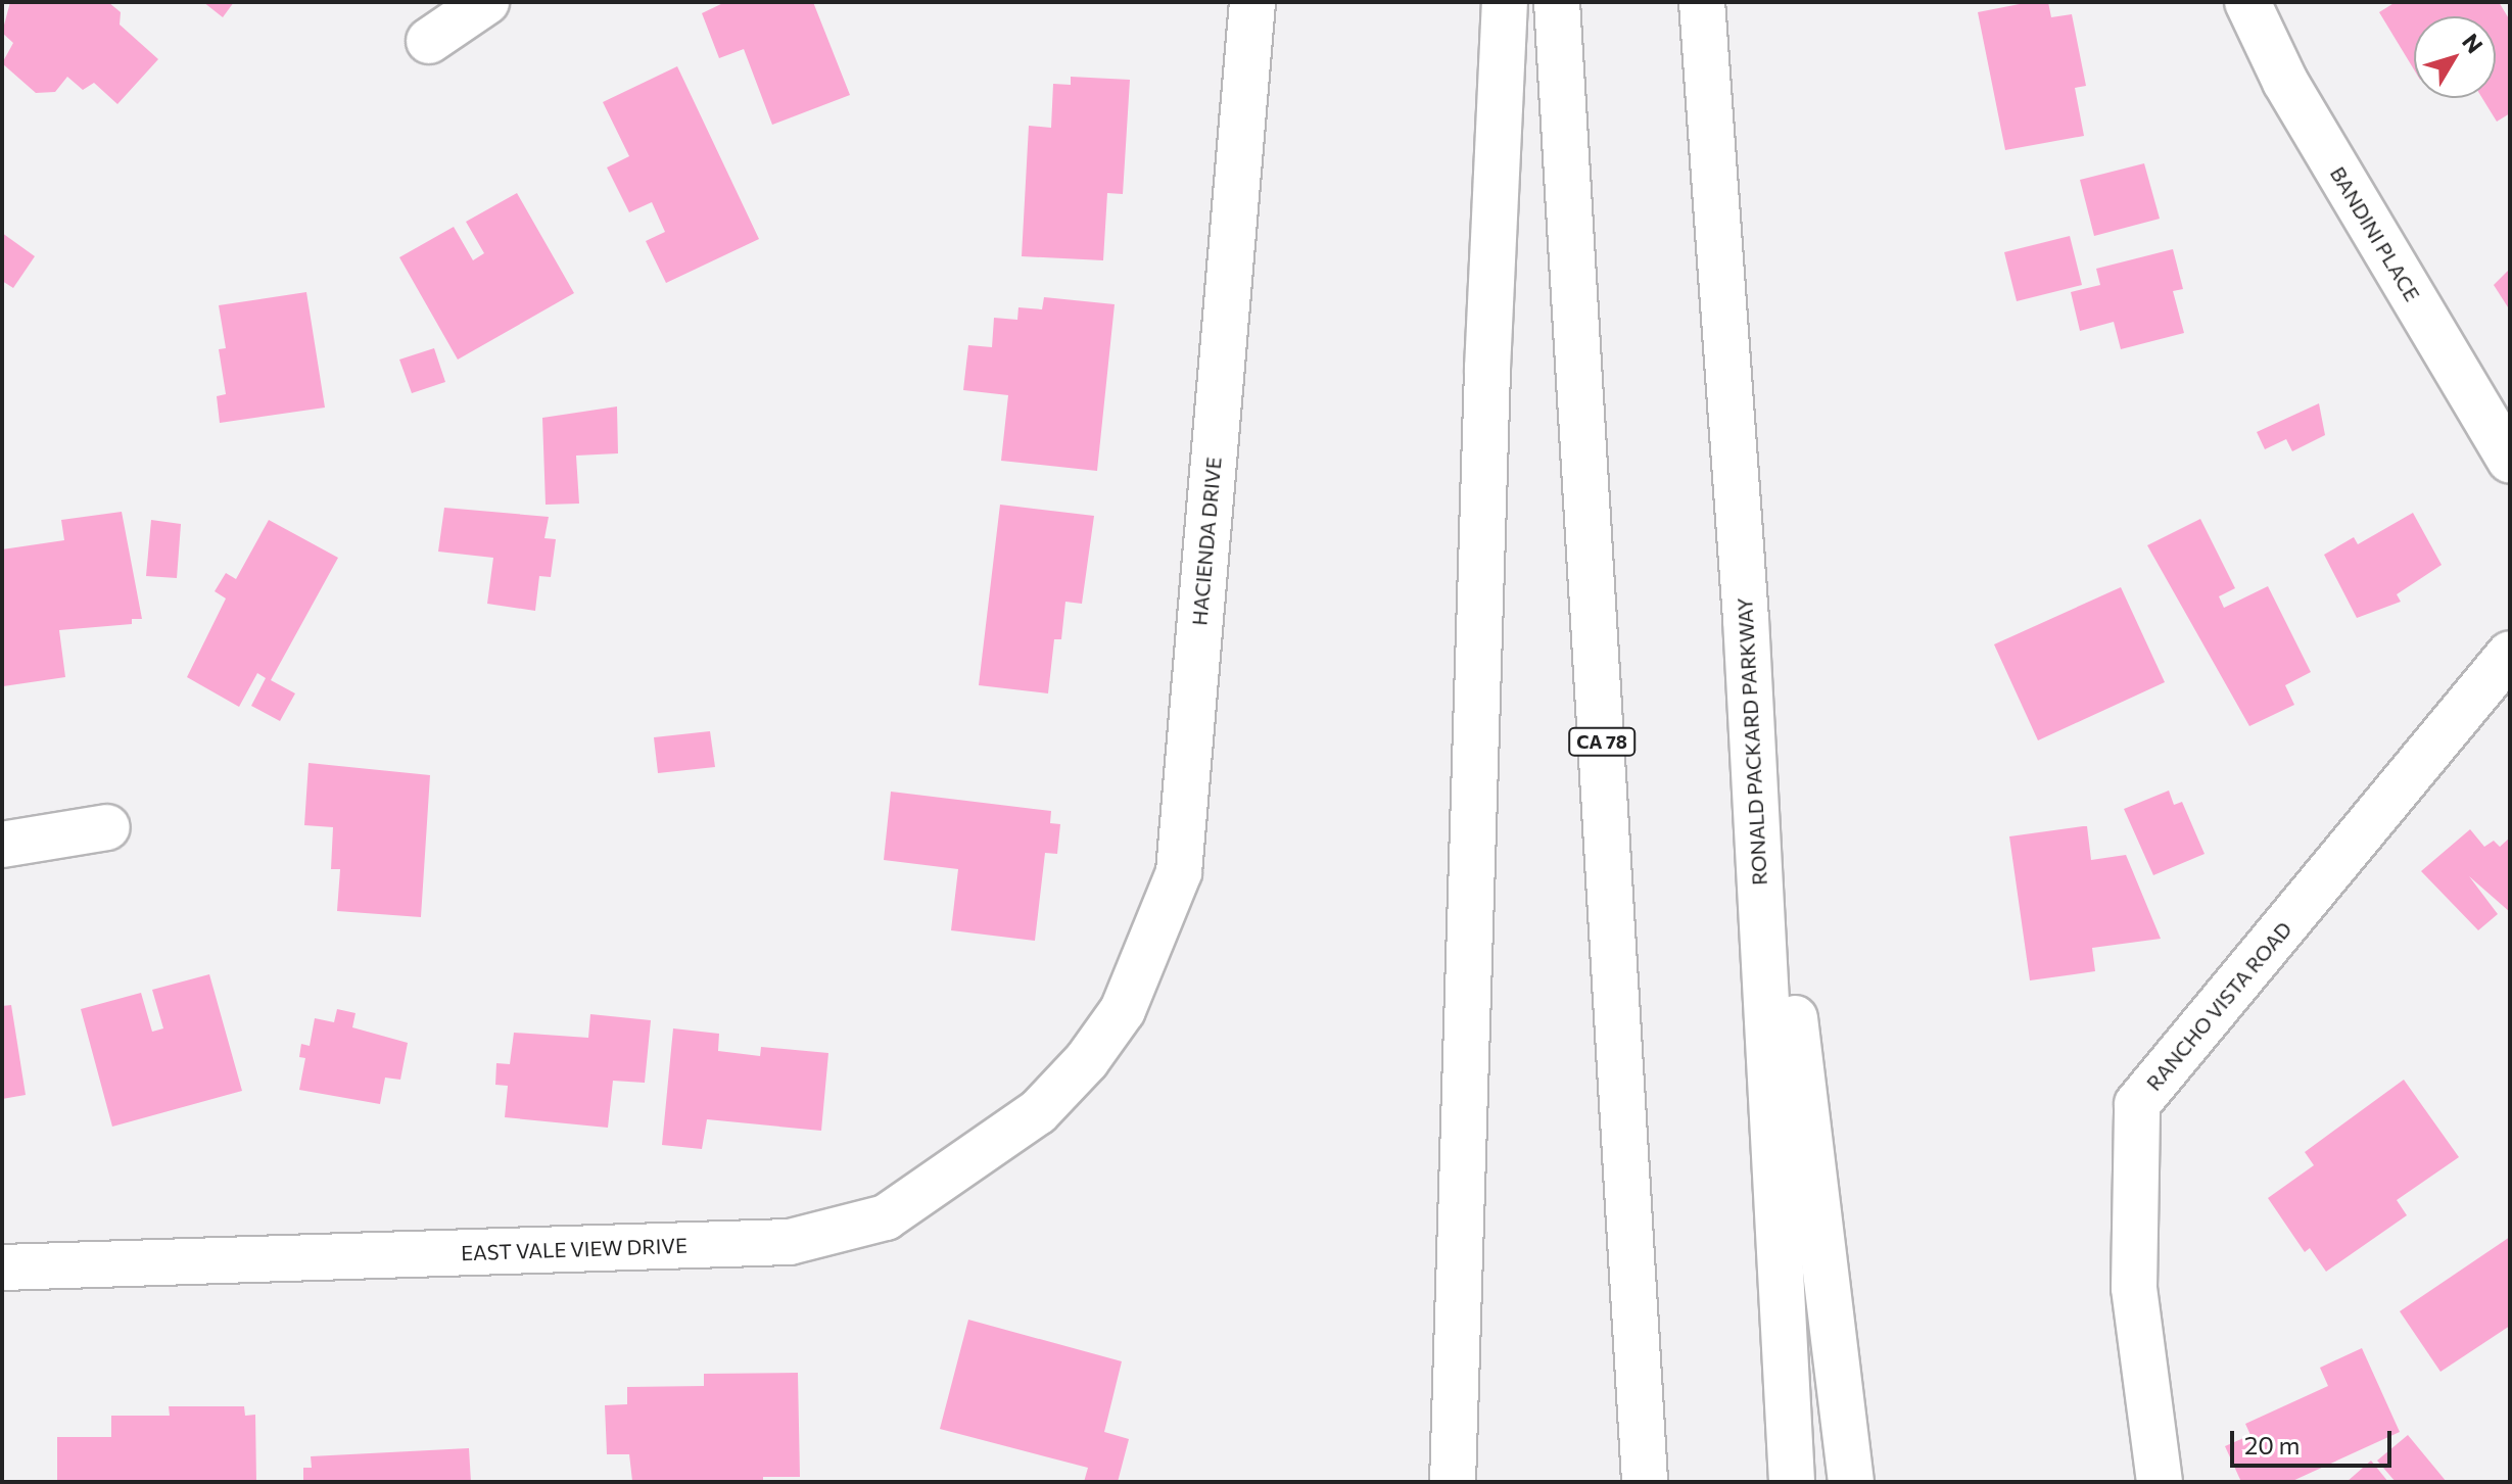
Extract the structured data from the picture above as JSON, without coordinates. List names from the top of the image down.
{
  "streets": {
    "main road": [
      "BANDINI PLACE",
      "HACIENDA DRIVE",
      "CA 78",
      "RONALD PACKARD PARKWAY",
      "RANCHO VISTA ROAD",
      "EAST VALE VIEW DRIVE"
    ]
  },
  "crossings": [
    ["HACIENDA DRIVE", "EAST VALE VIEW DRIVE"]
  ],
  "scale_bar": "20 m",
  "north": "top right"
}
